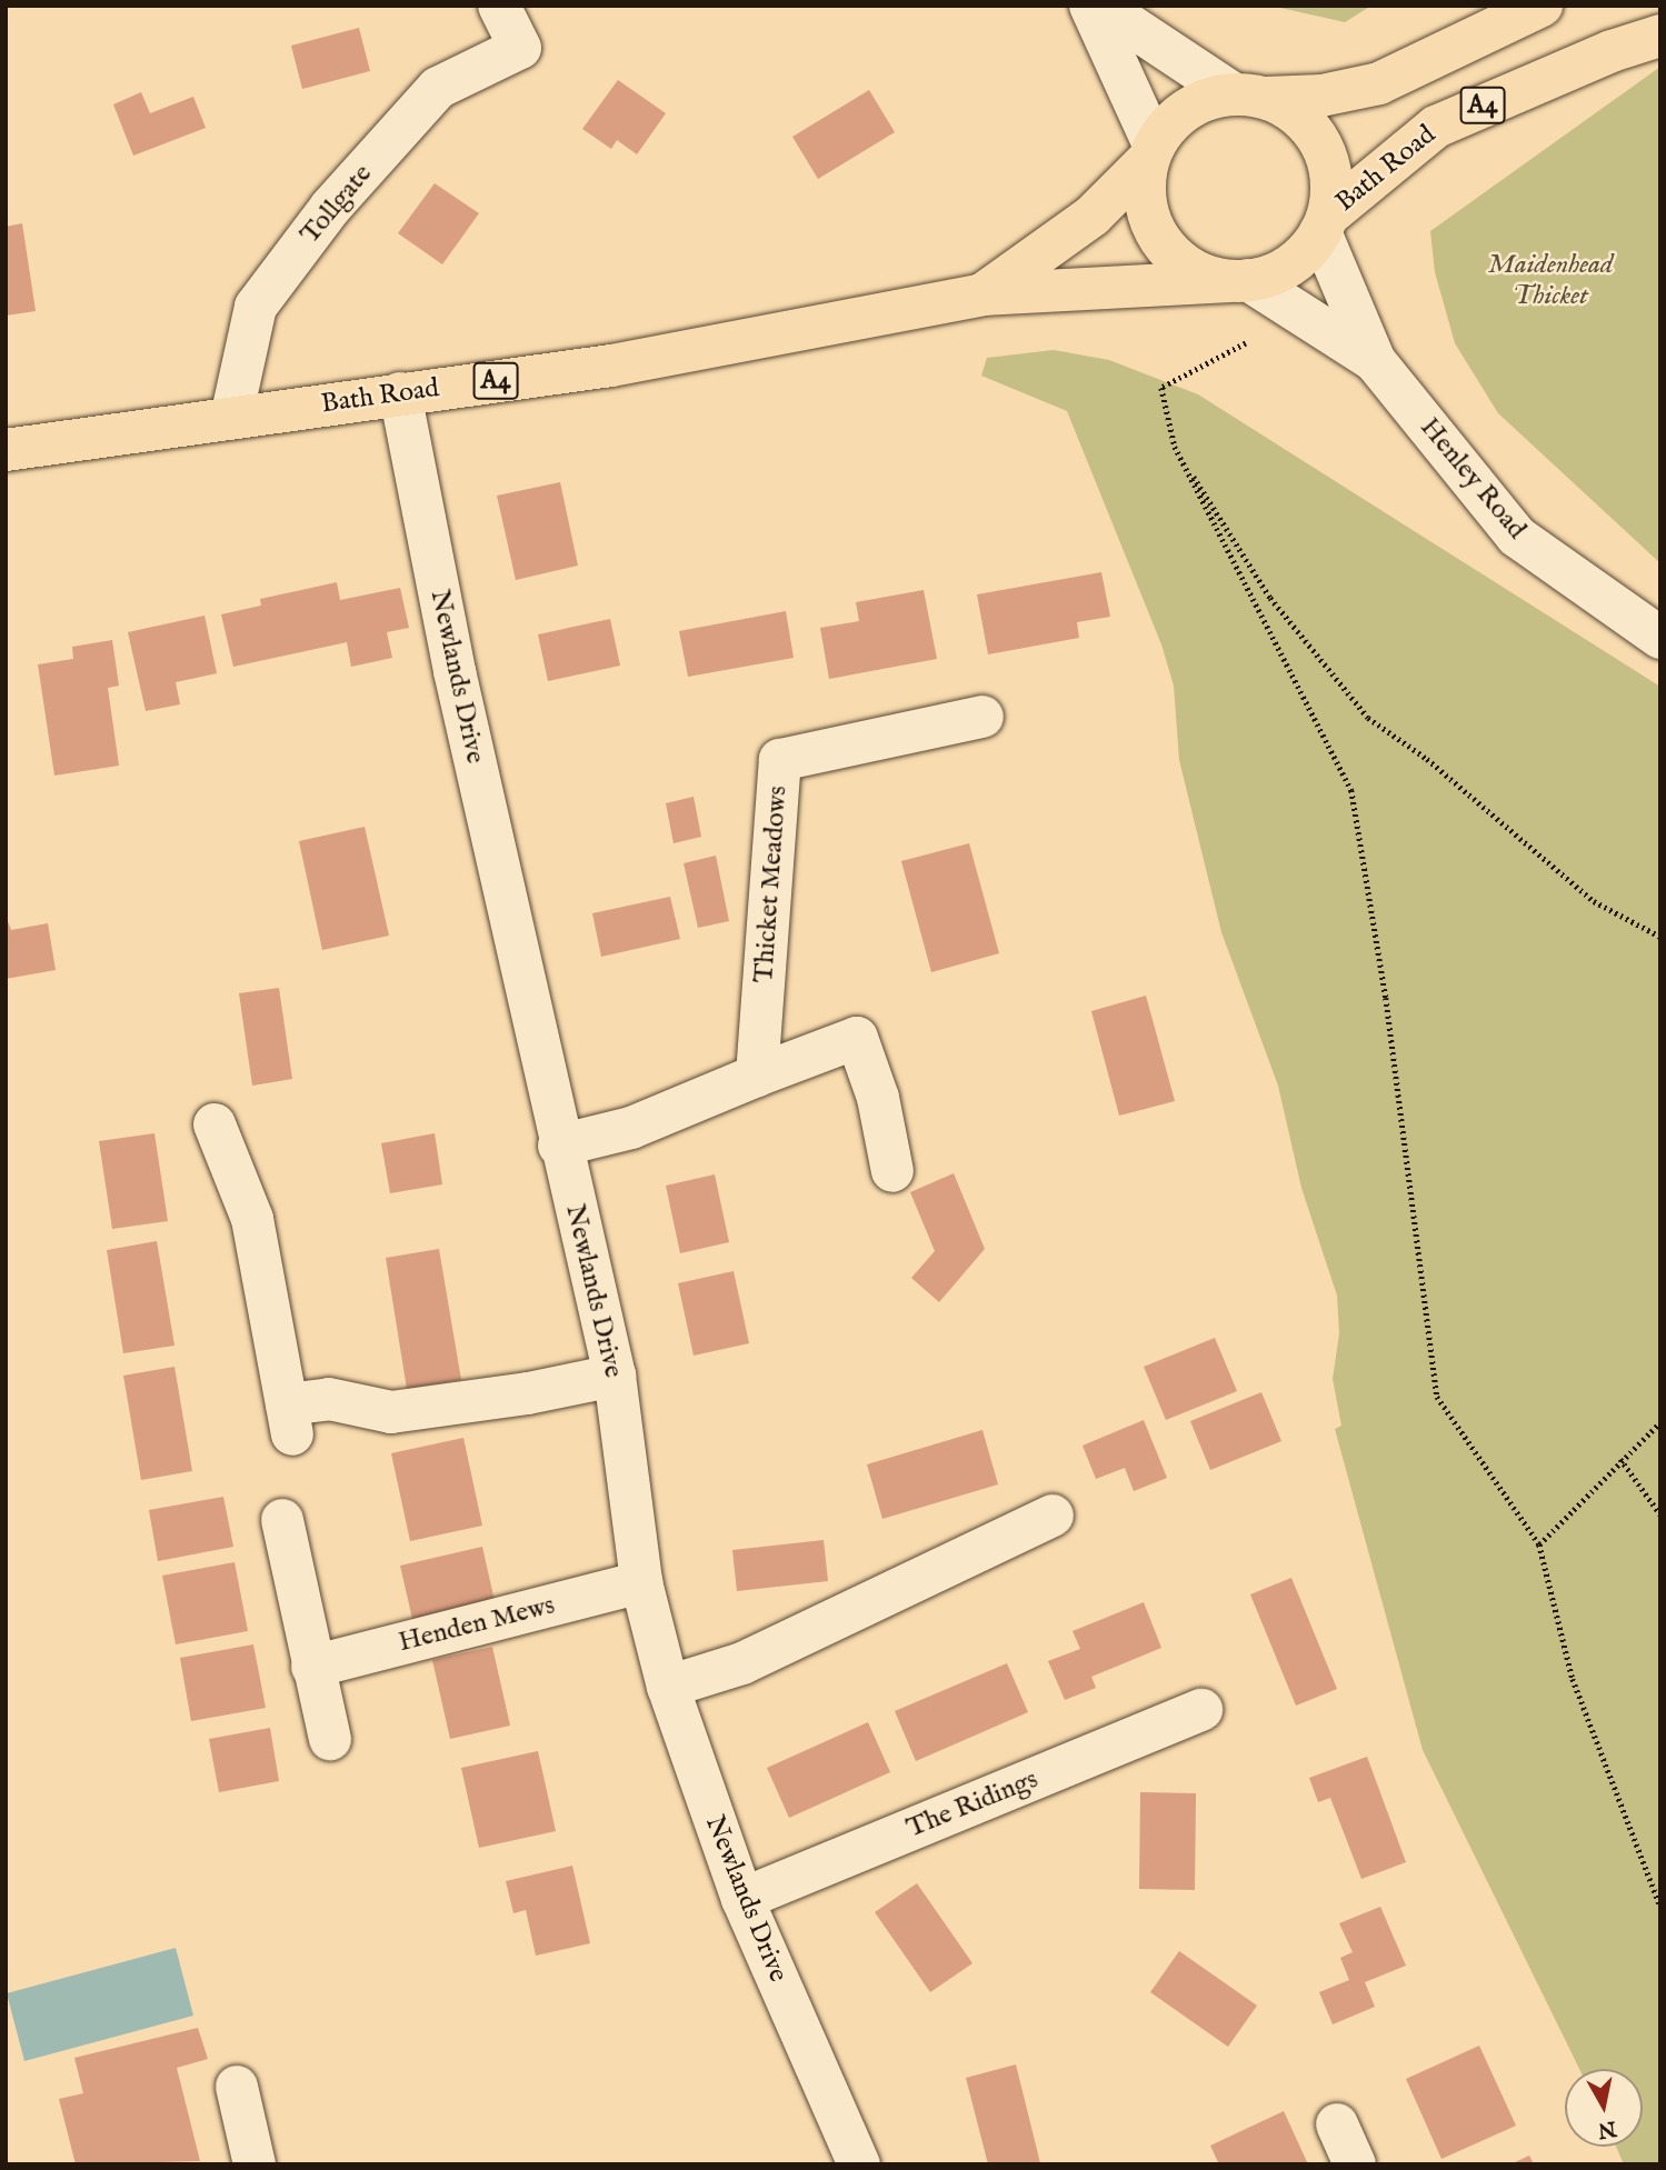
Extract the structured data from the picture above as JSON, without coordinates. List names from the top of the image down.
{
  "streets": {
    "main road": ["A4", "Bath Road"],
    "street": [
      "Tollgate",
      "Henley Road",
      "Newlands Drive",
      "Thicket Meadows",
      "Henden Mews",
      "The Ridings"
    ]
  },
  "crossings": [
    ["A4", "Bath Road"],
    ["A4", "Henley Road"],
    ["Bath Road", "Tollgate"],
    ["Bath Road", "Henley Road"],
    ["Bath Road", "Newlands Drive"],
    ["Newlands Drive", "Henden Mews"],
    ["Newlands Drive", "The Ridings"]
  ],
  "parks": ["Maidenhead Thicket"],
  "north": "bottom"
}
